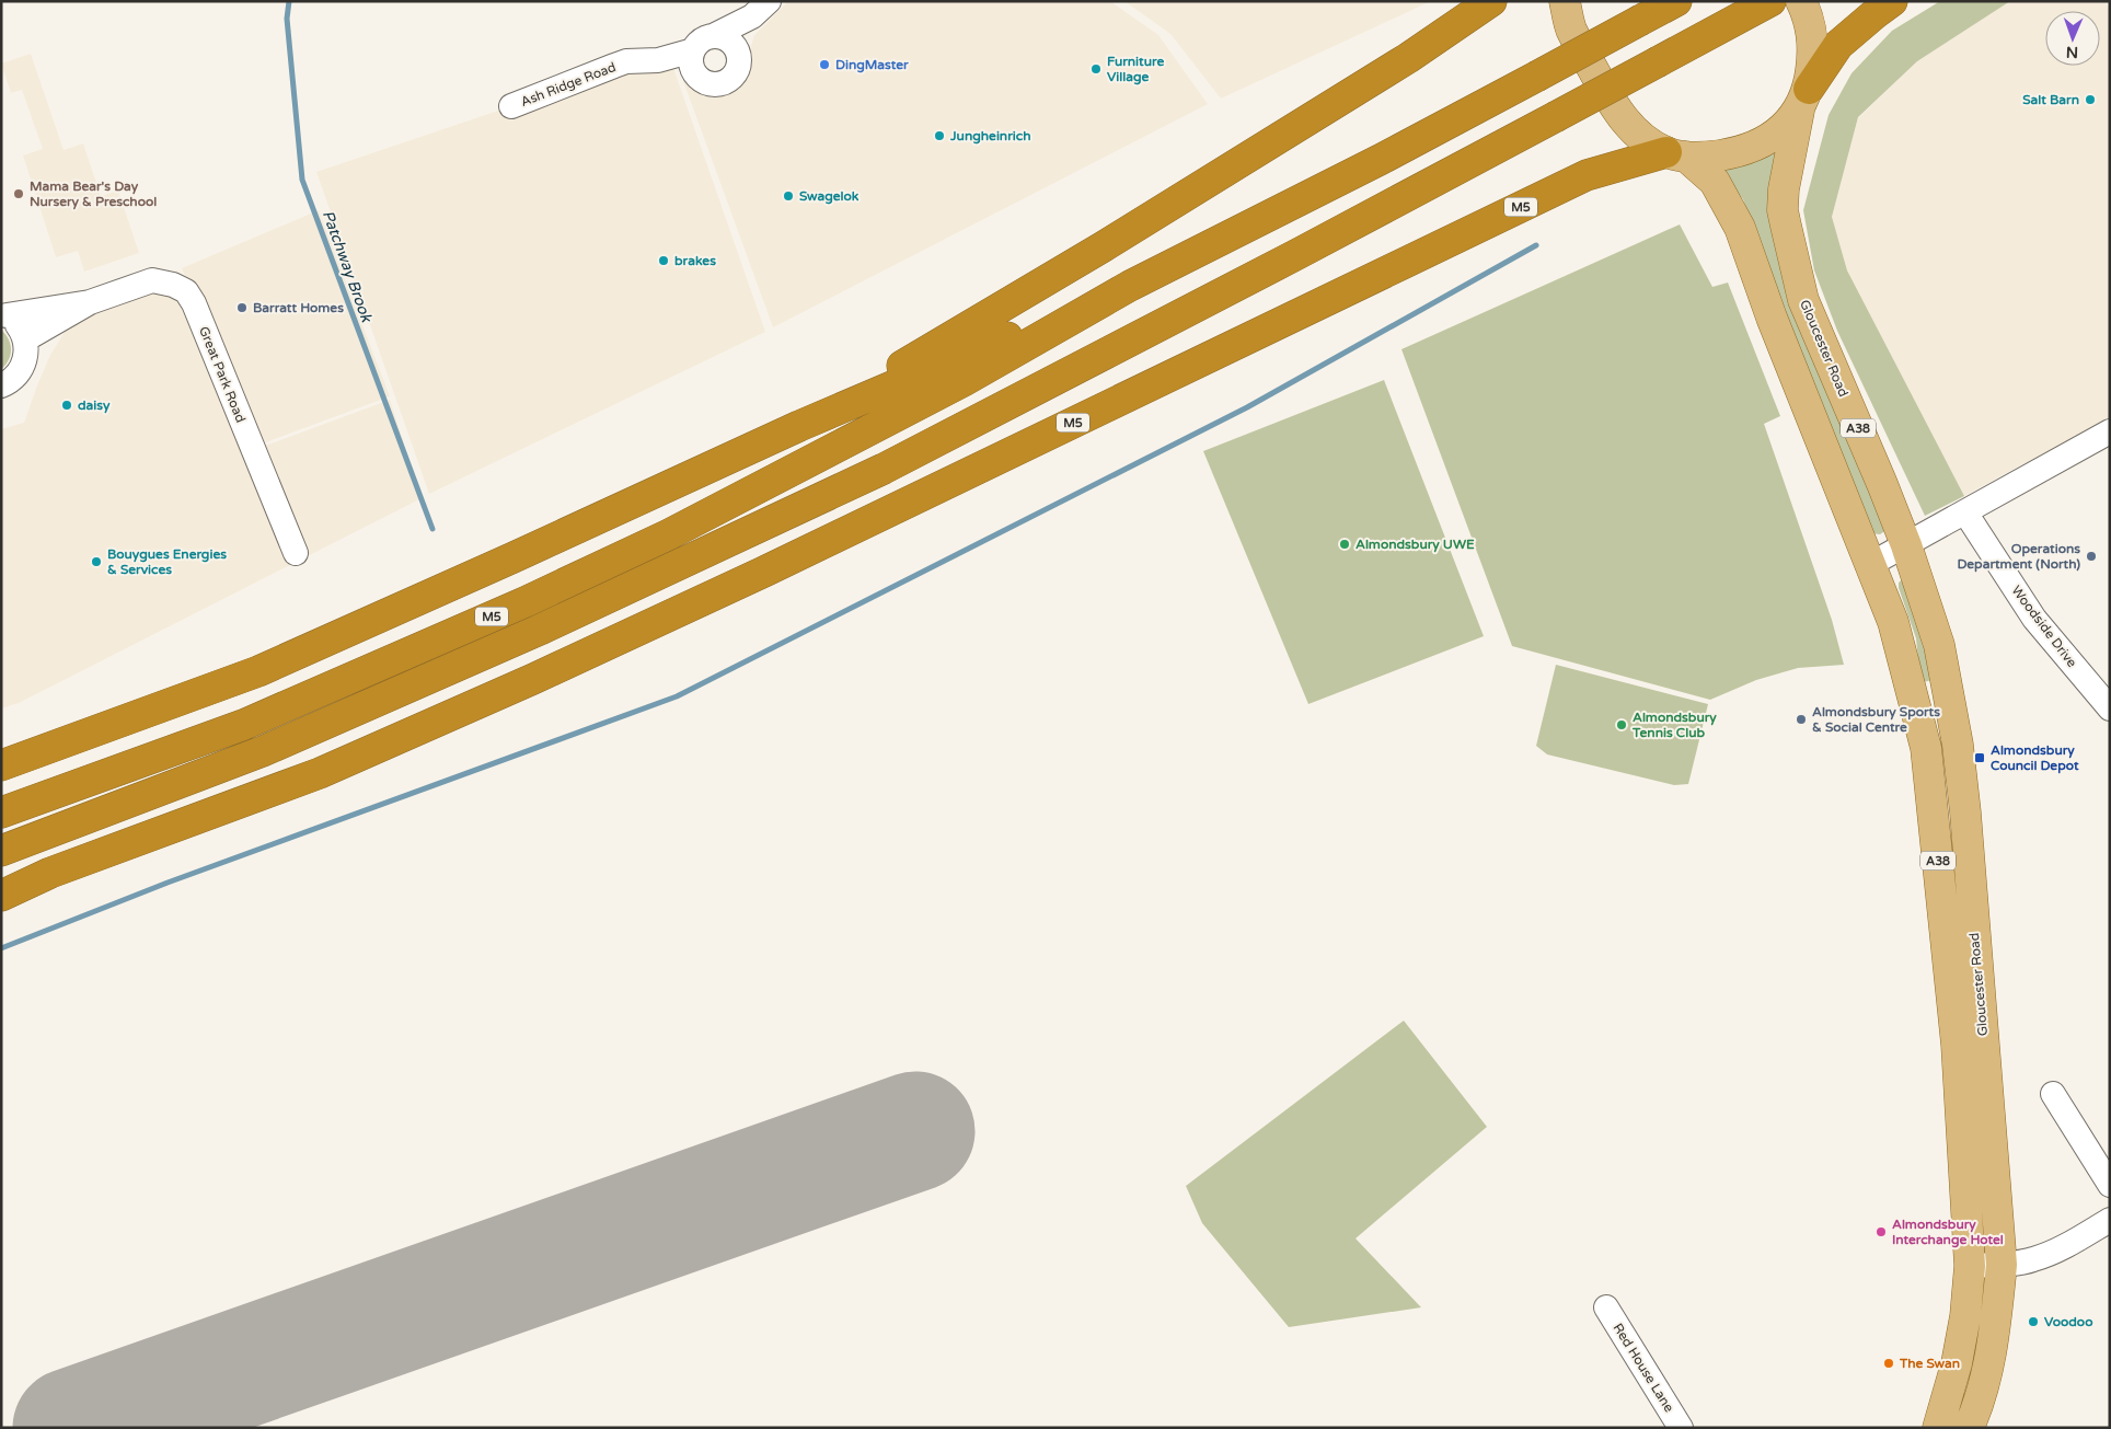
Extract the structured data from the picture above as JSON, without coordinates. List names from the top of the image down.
{
  "streets": {
    "highway": ["M5"],
    "main road": ["Gloucester Road", "A38"],
    "street": [
      "Ash Ridge Road",
      "Great Park Road",
      "Woodside Drive",
      "Red House Lane"
    ]
  },
  "crossings": [
    ["M5", "Gloucester Road"]
  ],
  "water": ["Patchway Brook"],
  "places": {
    "other": [
      "DingMaster",
      "Furniture Village",
      "Salt Barn",
      "Jungheinrich",
      "Mama Bear's Day Nursery & Preschool",
      "Swagelok",
      "brakes",
      "Barratt Homes",
      "daisy",
      "Almondsbury UWE",
      "Operations Department (North)",
      "Bouygues Energies & Services",
      "Almondsbury Sports & Social Centre",
      "Almondsbury Tennis Club",
      "Almondsbury Interchange Hotel",
      "Voodoo",
      "The Swan"
    ],
    "transit": ["Almondsbury Council Depot"]
  },
  "north": "bottom"
}
